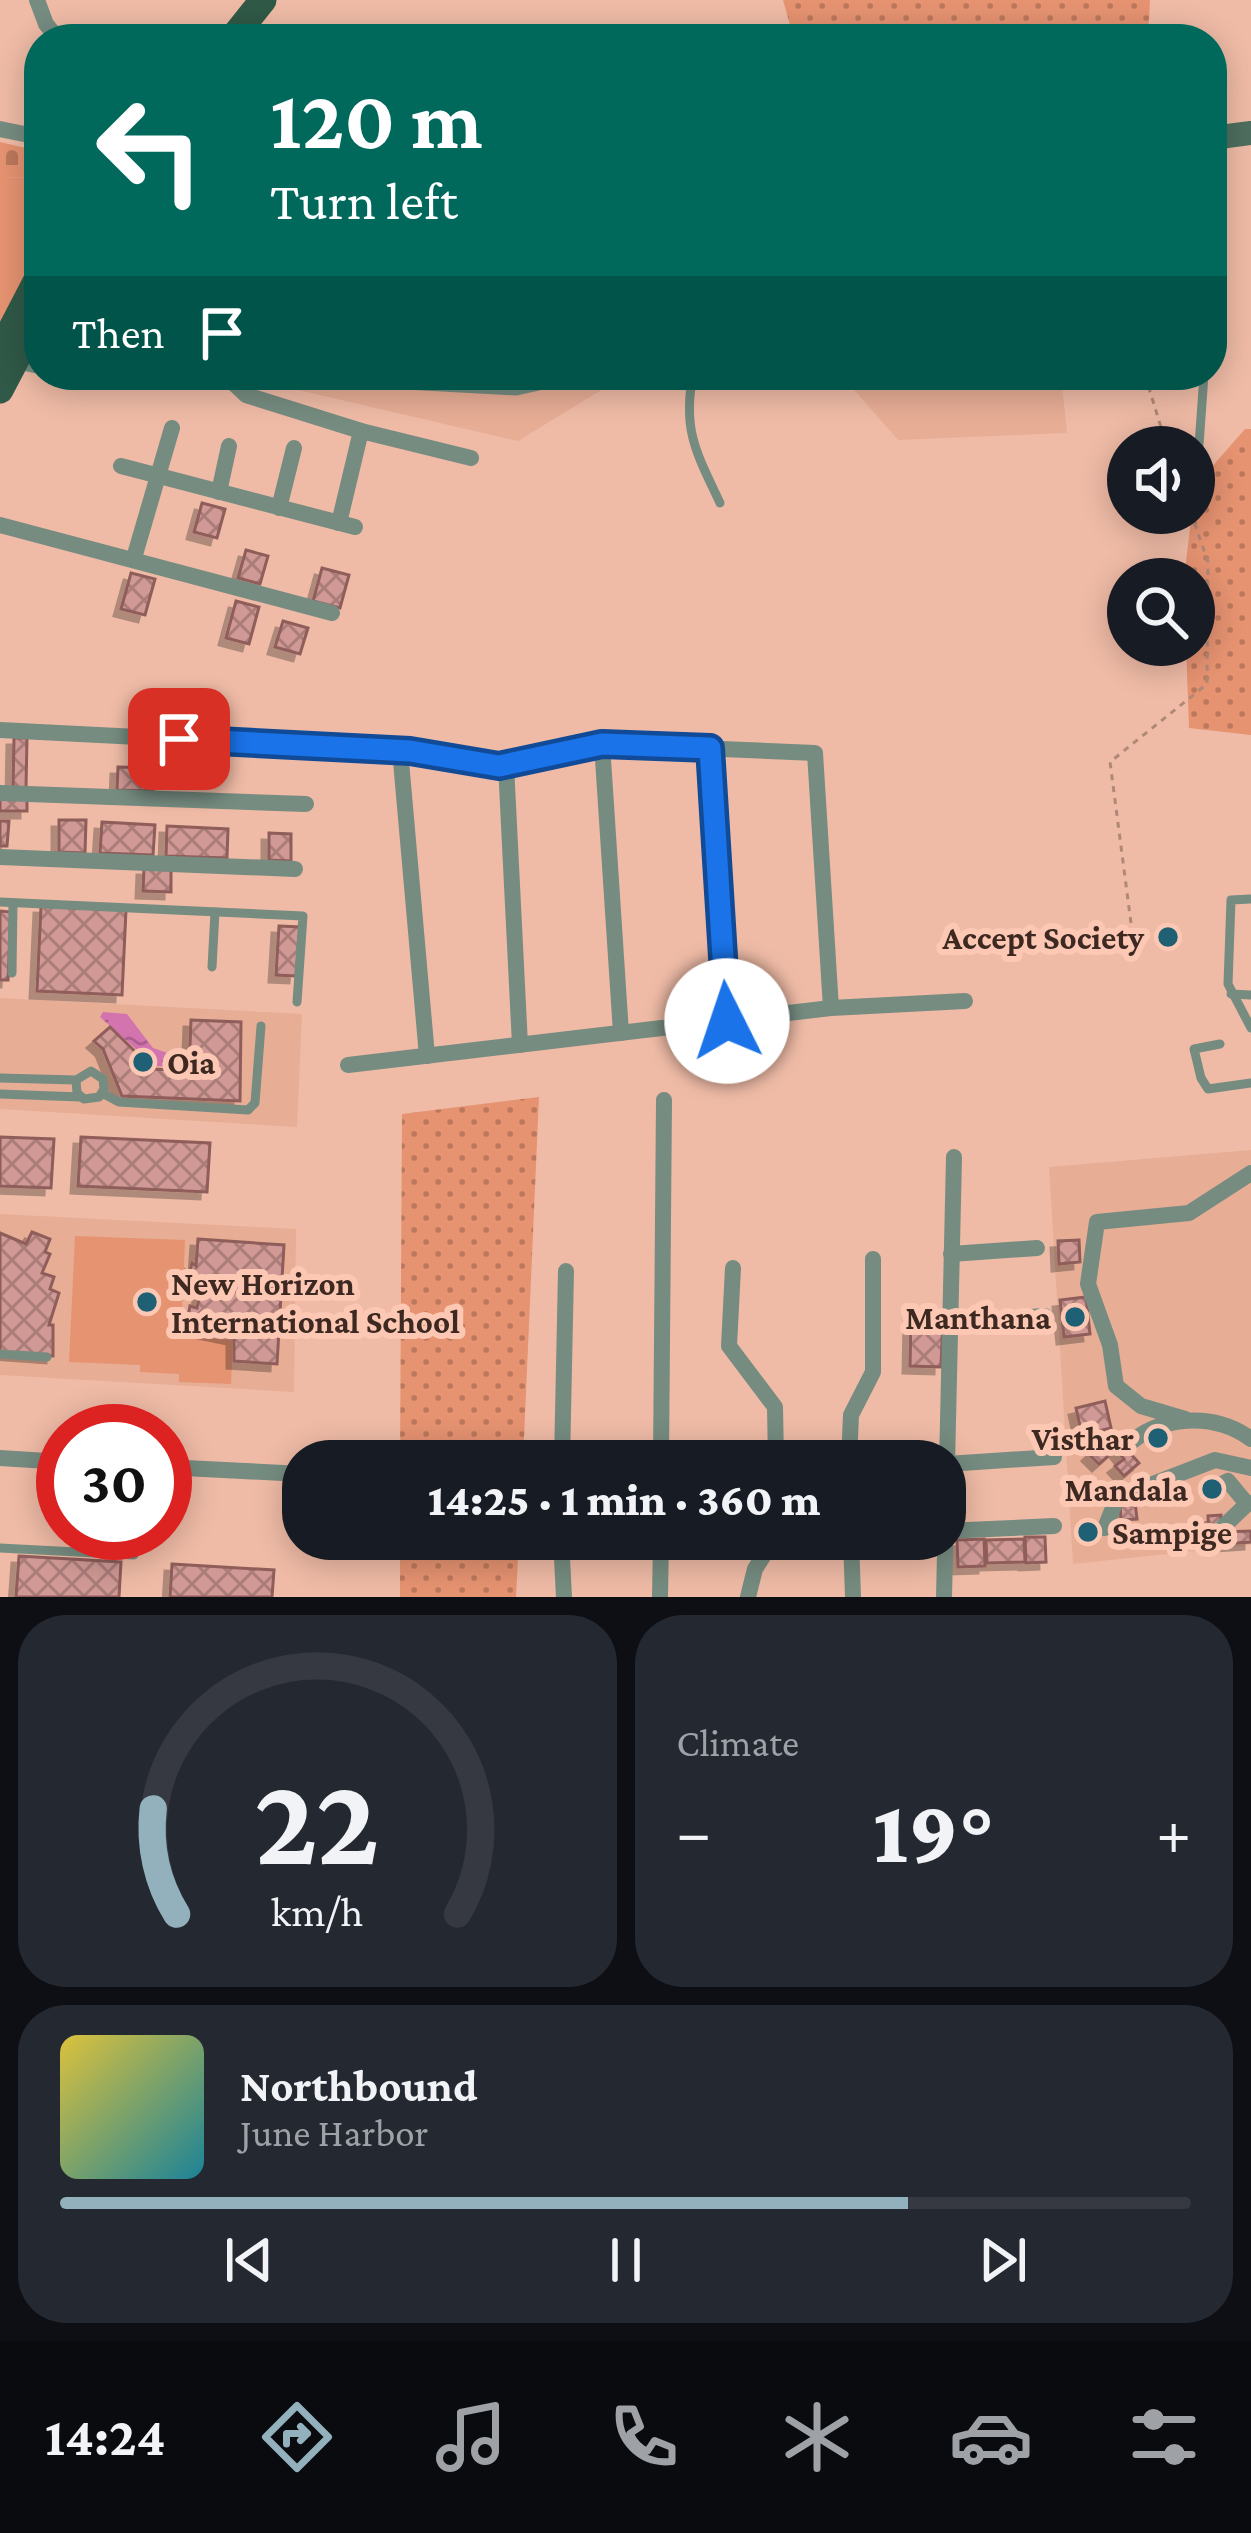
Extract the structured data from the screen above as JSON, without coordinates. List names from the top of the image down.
{
  "places": [
    "Accept Society",
    "Oia",
    "New Horizon International School",
    "Manthana",
    "Visthar",
    "Mandala",
    "Sampige"
  ],
  "page": {
    "turn": ["120 m", "Turn left"],
    "then": "Then",
    "limit": "30",
    "trip": "14:25 · 1 min · 360 m",
    "tile": "Climate",
    "heat": ["−", "19°", "+"],
    "song": ["Northbound", "June Harbor"],
    "tabs": "14:24",
    "gauge": ["22", "km/h"]
  }
}
